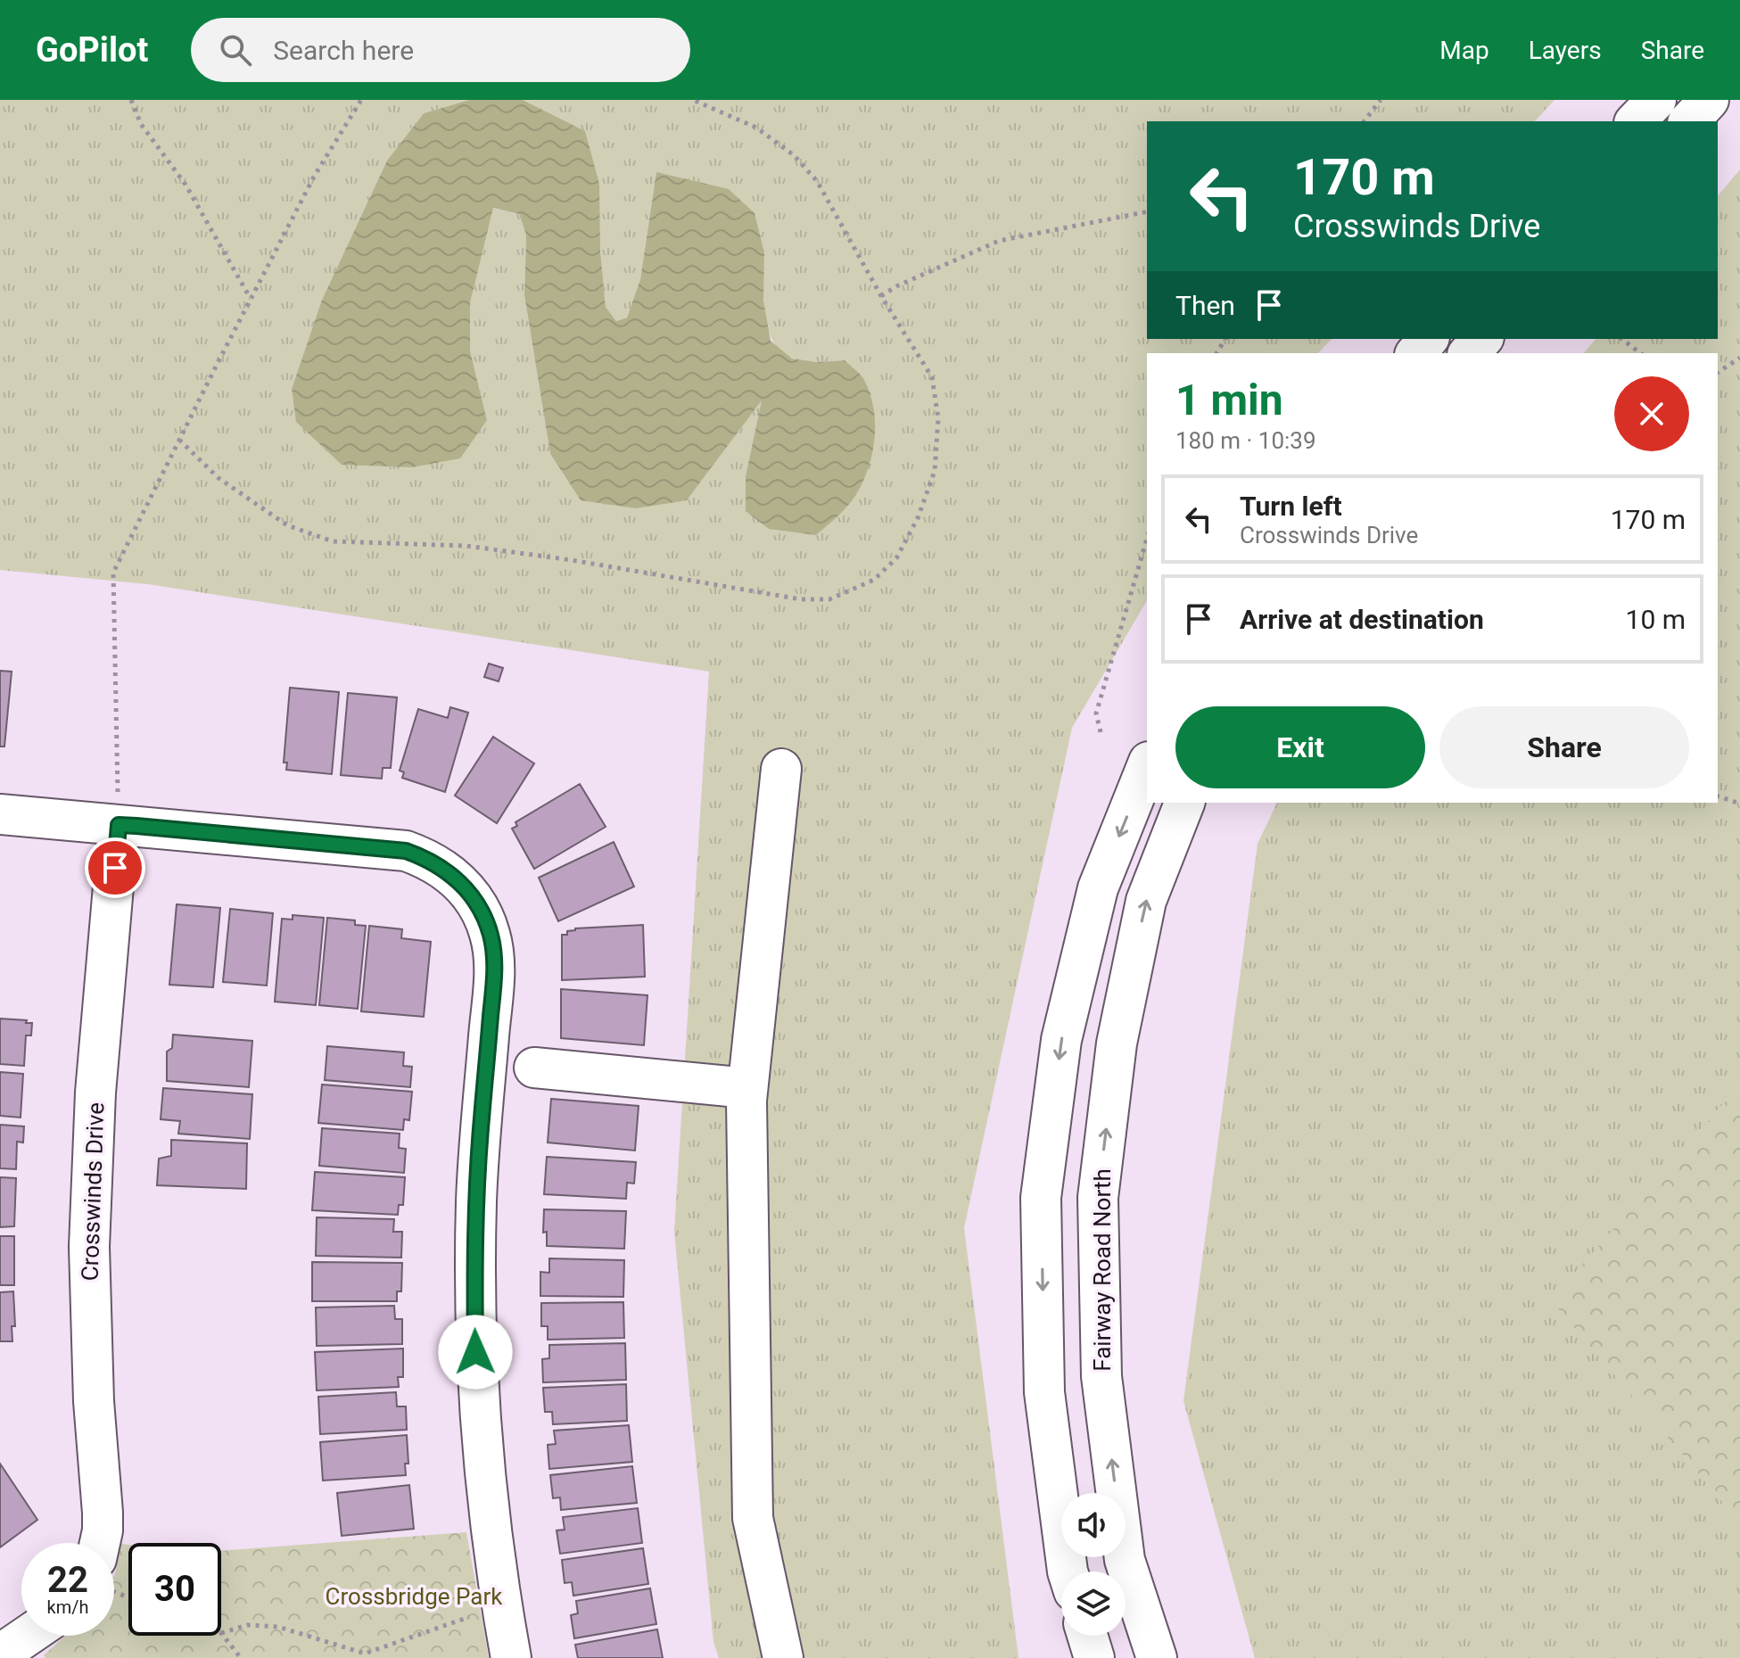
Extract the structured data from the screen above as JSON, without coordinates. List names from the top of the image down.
{
  "streets": {
    "street": ["Crosswinds Drive", "Fairway Road North"]
  },
  "parks": ["Crossbridge Park"],
  "page": {
    "header": "GoPilot",
    "search": "Search here",
    "nav": ["Map", "Layers", "Share"],
    "turn": ["170 m", "Crosswinds Drive"],
    "then": "Then",
    "heading": ["1 min", "180 m · 10:39"],
    "list": [
      {
        "name": "Turn left",
        "note": "Crosswinds Drive",
        "value": "170 m"
      },
      {
        "name": "Arrive at destination",
        "value": "10 m"
      }
    ],
    "buttons": ["Exit", "Share"],
    "speed": "22 km/h",
    "limit": "30"
  }
}
